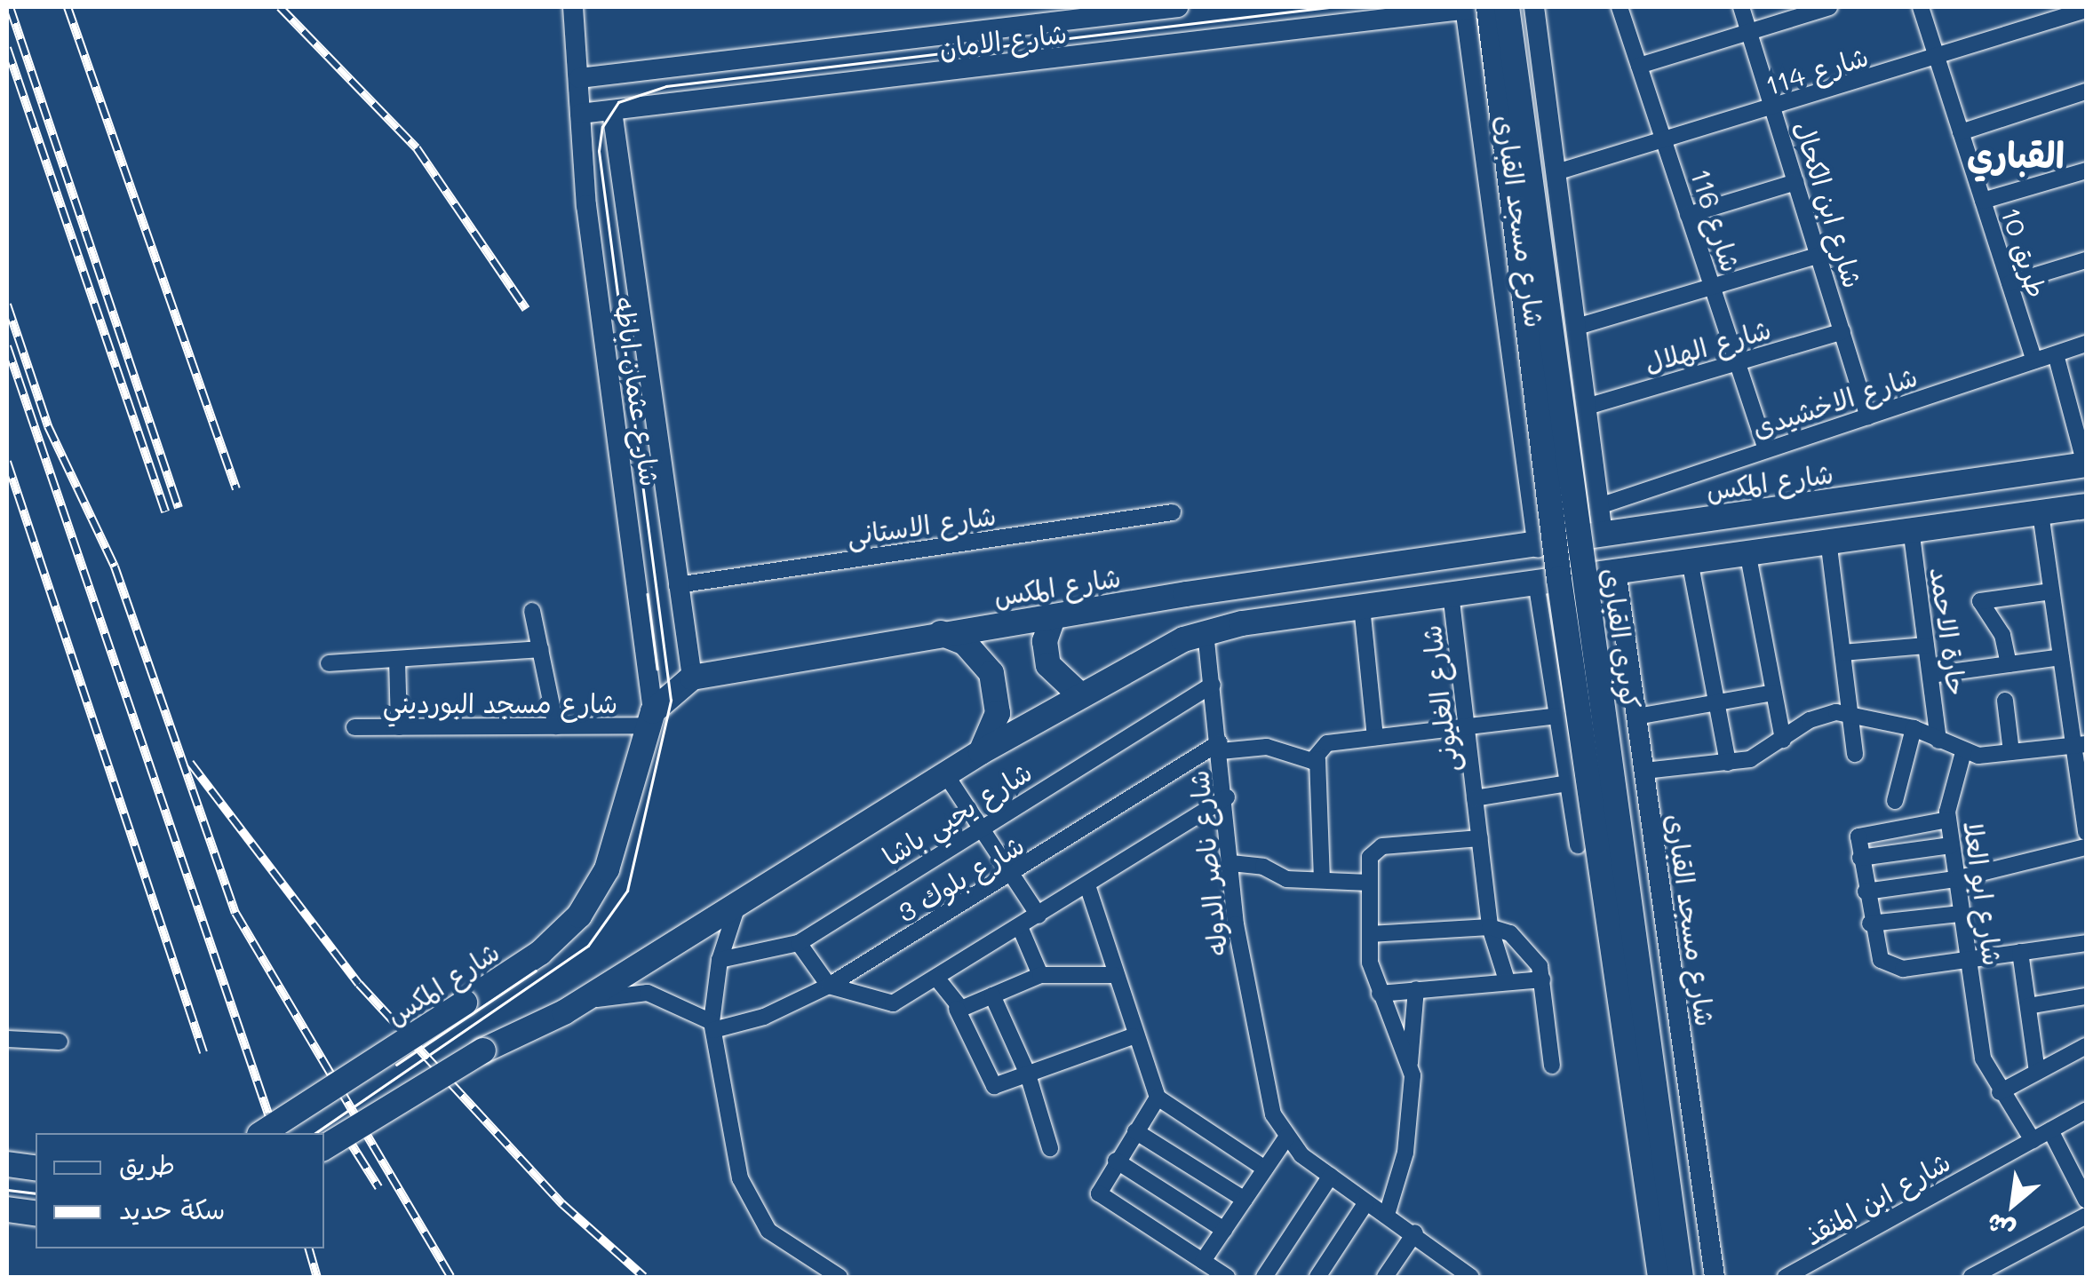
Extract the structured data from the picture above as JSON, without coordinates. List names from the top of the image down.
{
  "streets": {
    "main road": ["شارع المكس", "كوبرى القبارى"],
    "street": [
      "شارع الامان",
      "شارع 114",
      "شارع ابن الكحال",
      "شارع 116",
      "شارع مسجد القبارى",
      "طريق 10",
      "شارع الهلال",
      "شارع عثمان اباظه",
      "شارع الاخشيدى",
      "شارع الاستانى",
      "حارة الاحمد",
      "شارع الغليونى",
      "شارع مسجد البورديني",
      "شارع يحيي باشا",
      "شارع ناصر الدوله",
      "شارع بلوك 3",
      "شارع ابو العلا",
      "شارع ابن المنقذ"
    ]
  },
  "crossings": [
    ["شارع الامان", "شارع مسجد القبارى"],
    ["شارع الامان", "شارع عثمان اباظه"],
    ["شارع الامان", "كوبرى القبارى"],
    ["شارع 114", "شارع ابن الكحال"],
    ["شارع 114", "شارع 116"],
    ["شارع 114", "شارع مسجد القبارى"],
    ["شارع 114", "طريق 10"],
    ["شارع ابن الكحال", "شارع الهلال"],
    ["شارع ابن الكحال", "شارع الاخشيدى"],
    ["شارع 116", "شارع الهلال"],
    ["شارع 116", "شارع الاخشيدى"],
    ["شارع مسجد القبارى", "شارع الهلال"],
    ["شارع مسجد القبارى", "شارع الاخشيدى"],
    ["شارع مسجد القبارى", "شارع المكس"],
    ["شارع مسجد القبارى", "كوبرى القبارى"],
    ["طريق 10", "شارع الاخشيدى"],
    ["شارع عثمان اباظه", "شارع المكس"],
    ["شارع عثمان اباظه", "شارع الاستانى"],
    ["شارع عثمان اباظه", "شارع مسجد البورديني"],
    ["شارع المكس", "شارع مسجد البورديني"],
    ["شارع يحيي باشا", "شارع ناصر الدوله"],
    ["شارع ناصر الدوله", "شارع بلوك 3"],
    ["شارع ابو العلا", "شارع ابن المنقذ"]
  ],
  "districts": ["القباري"],
  "legend": ["طريق", "سكة حديد"],
  "north": "bottom left"
}
